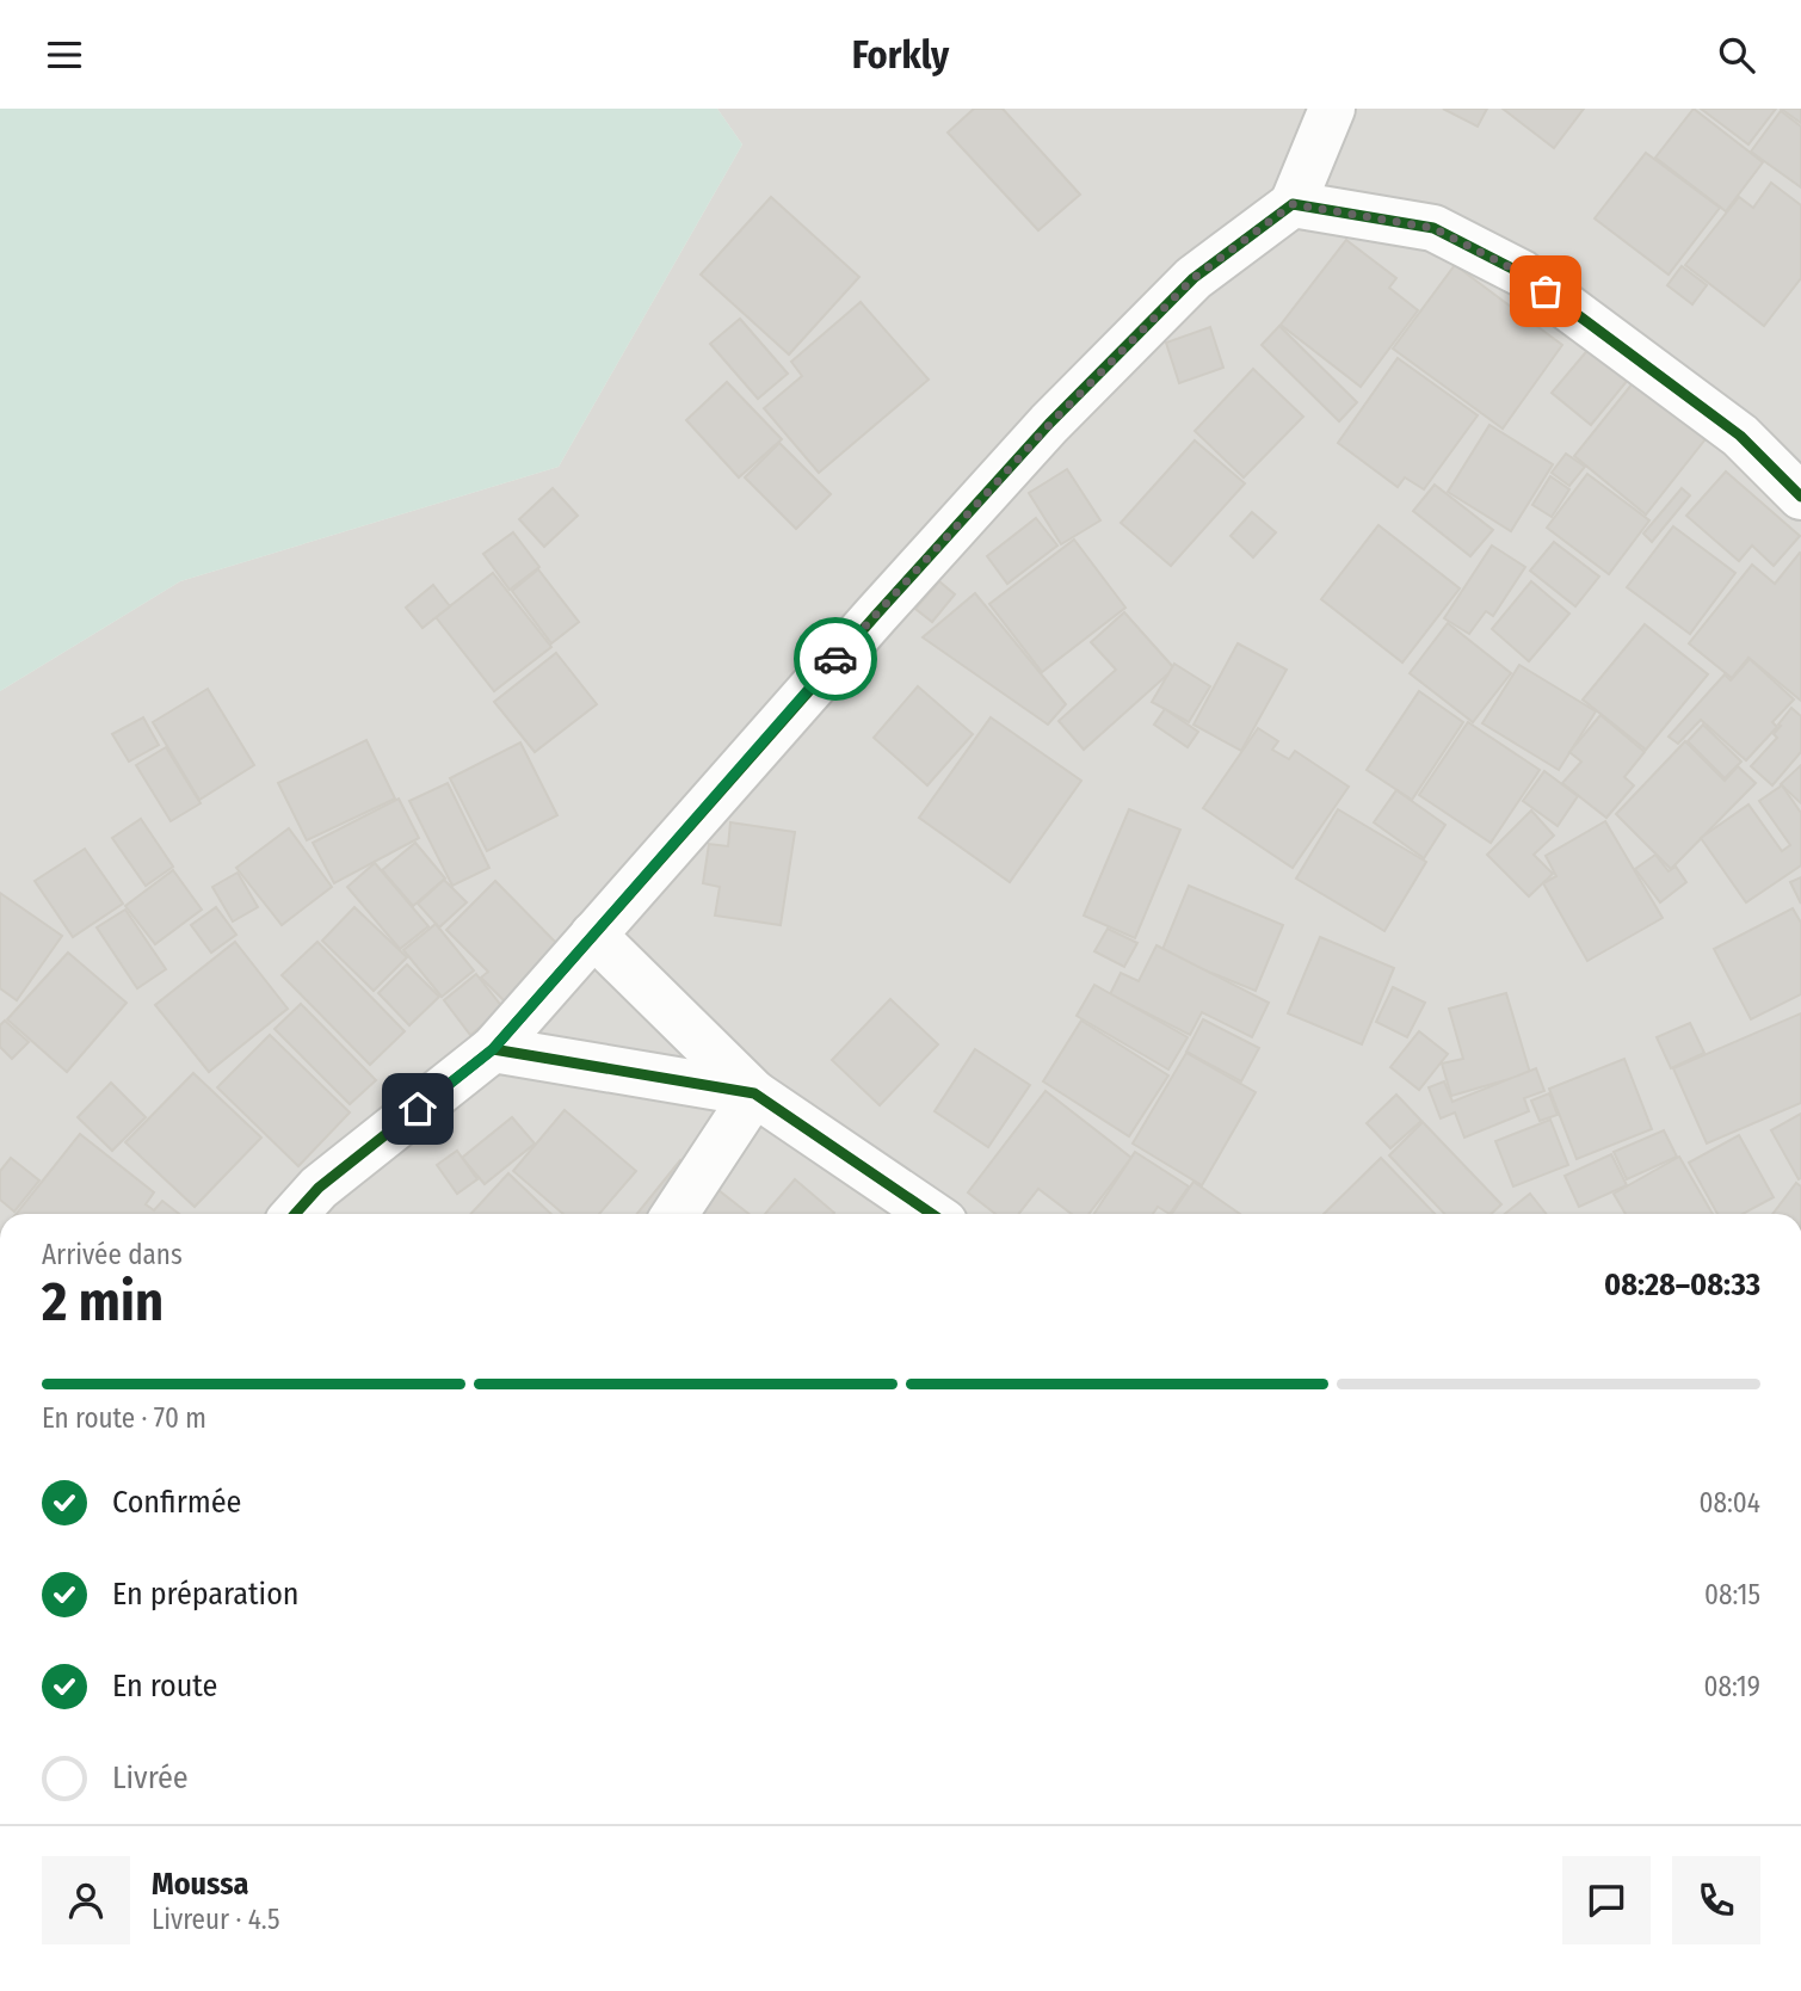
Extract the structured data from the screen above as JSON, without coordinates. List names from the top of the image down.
{
  "page": {
    "header": "Forkly",
    "heading": ["2 min", "Arrivée dans", "08:28–08:33"],
    "panel": ["Moussa", "Livreur · 4.5"],
    "bar": "En route · 70 m",
    "list": [
      ["Confirmée", "08:04"],
      ["En préparation", "08:15"],
      ["En route", "08:19"],
      "Livrée"
    ]
  }
}
